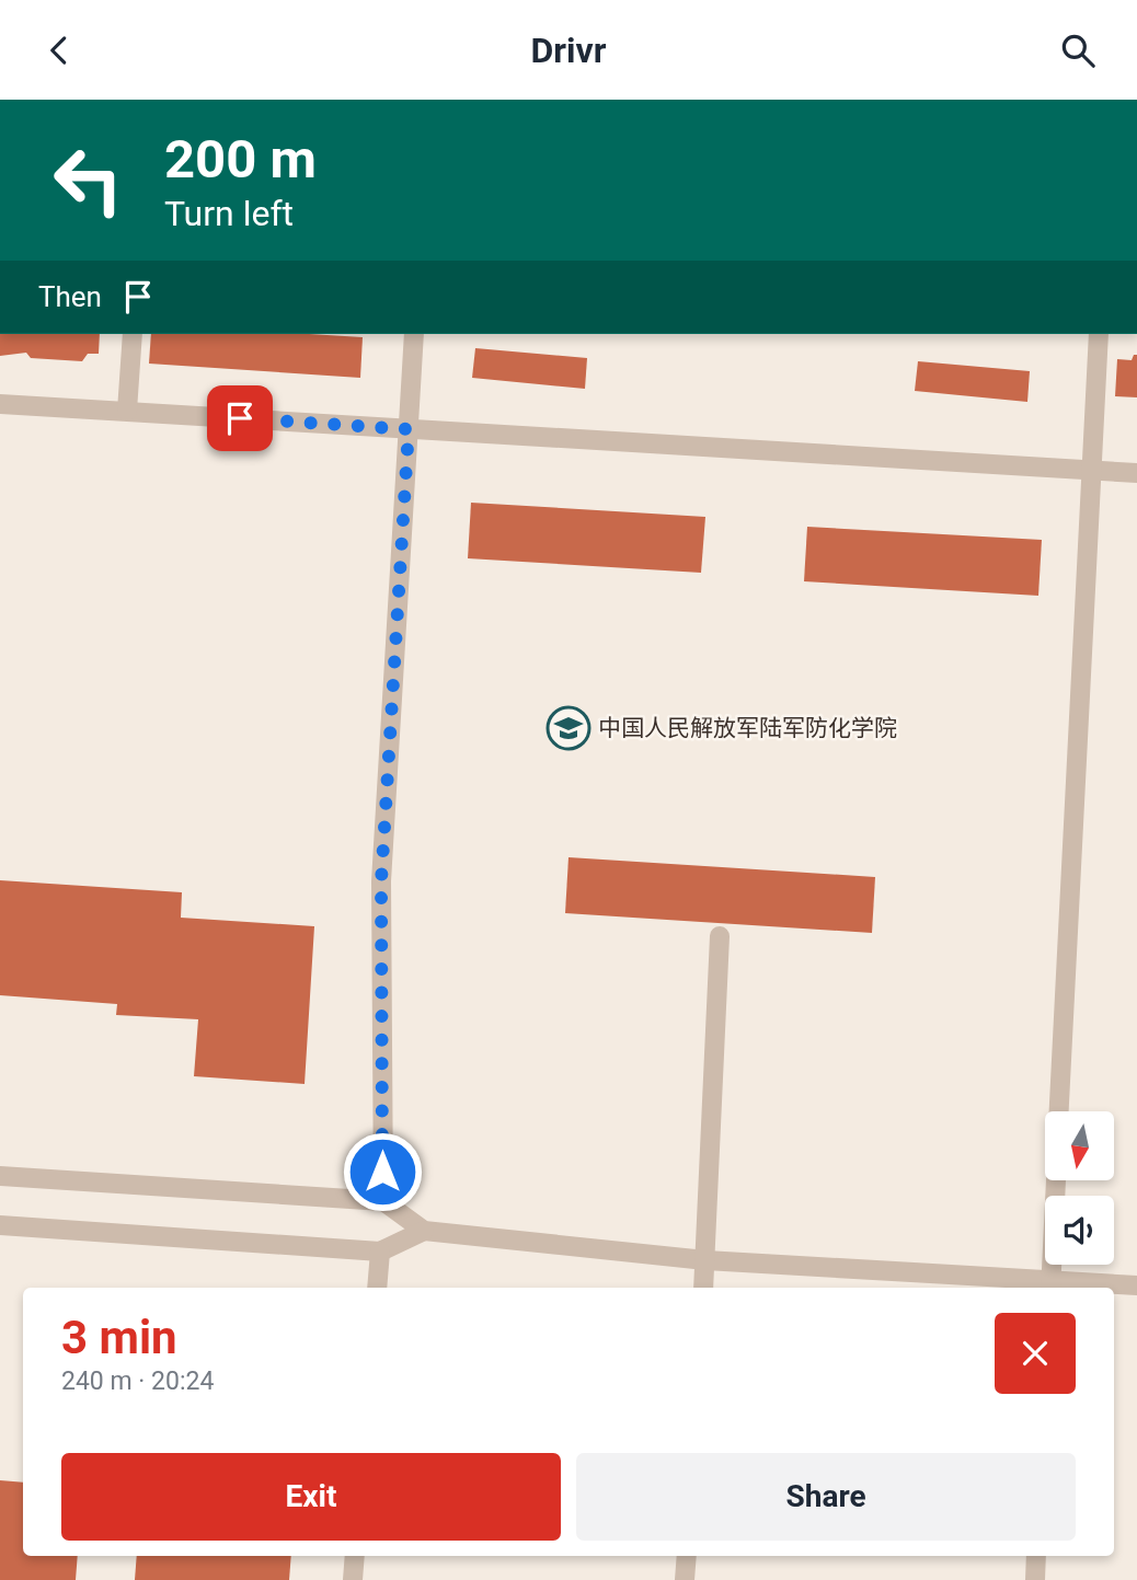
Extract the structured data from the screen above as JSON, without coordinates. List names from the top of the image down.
{
  "places": {
    "school or university": ["中国人民解放军陆军防化学院"]
  },
  "north": "bottom",
  "page": {
    "header": "Drivr",
    "turn": ["200 m", "Turn left"],
    "then": "Then",
    "heading": ["3 min", "240 m · 20:24"],
    "buttons": ["Exit", "Share"]
  }
}
